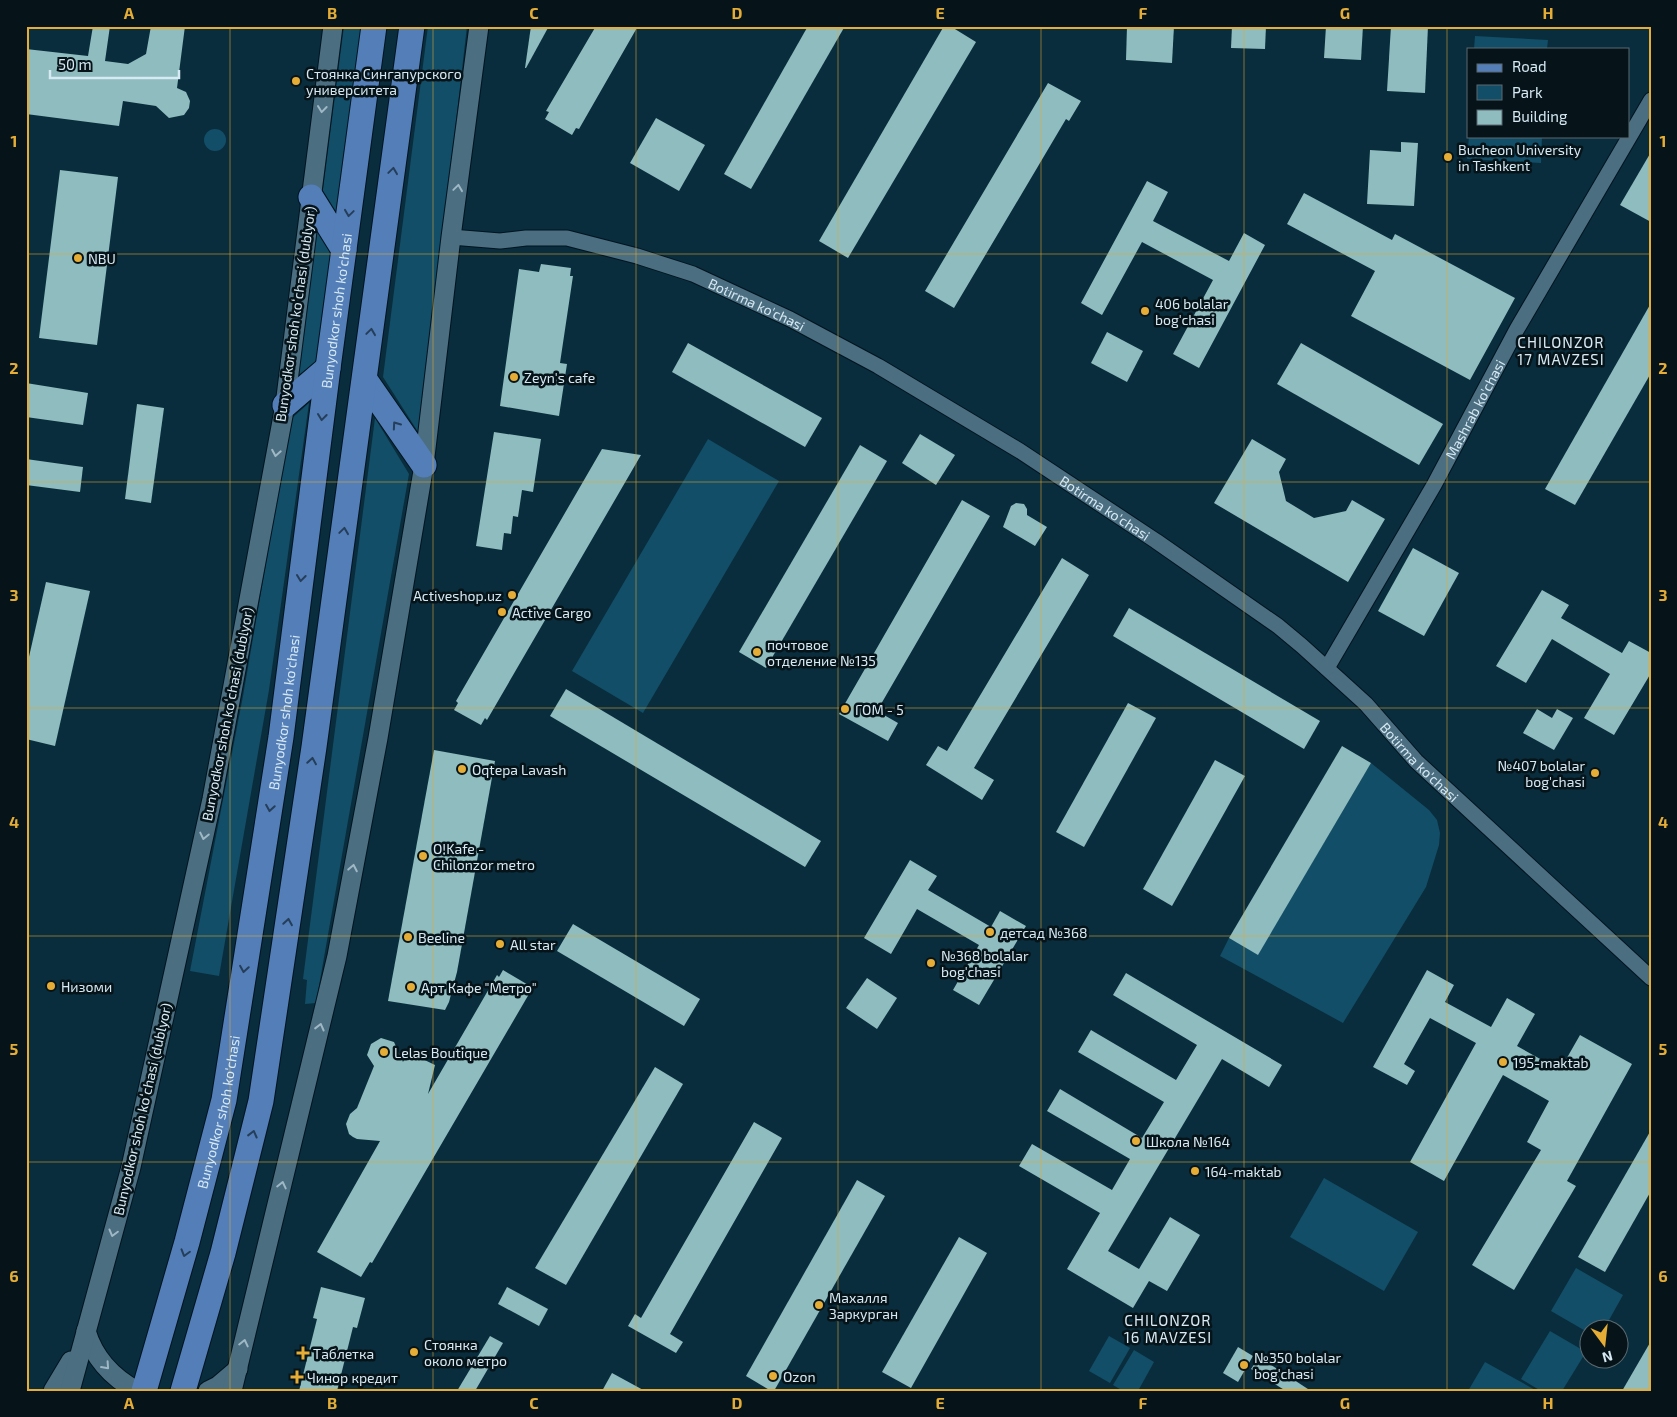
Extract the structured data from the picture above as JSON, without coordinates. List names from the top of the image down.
{
  "streets": {
    "main road": ["Bunyodkor shoh ko'chasi"],
    "street": ["Botirma ko'chasi", "Bunyodkor shoh koʻchasi (dublyor)", "Mashrab ko'chasi"]
  },
  "crossings": [
    ["Botirma ko'chasi", "Mashrab ko'chasi"]
  ],
  "districts": ["CHILONZOR 17 MAVZESI", "CHILONZOR 16 MAVZESI"],
  "places": {
    "other": [
      "Стоянка Сингапурского университета",
      "Bucheon University in Tashkent",
      "NBU",
      "406 bolalar bog'chasi",
      "Zeyn's cafe",
      "Activeshop.uz",
      "Active Cargo",
      "почтовое отделение №135",
      "ГОМ - 5",
      "Oqtepa Lavash",
      "№407 bolalar bog'chasi",
      "O!Kafe - Chilonzor metro",
      "детсад №368",
      "Beeline",
      "All star",
      "№368 bolalar bog'chasi",
      "Низоми",
      "Арт Кафе \"Метро\"",
      "Lelas Boutique",
      "195-maktab",
      "Школа №164",
      "164-maktab",
      "Махалля Заркурган",
      "Стоянка около метро",
      "№350 bolalar bog'chasi",
      "Ozon"
    ],
    "health": ["Таблетка", "Чинор кредит"]
  },
  "legend": ["Road", "Park", "Building"],
  "scale_bar": "50 m",
  "north": "bottom",
  "grid": {
    "columns": [
      "A",
      "B",
      "C",
      "D",
      "E",
      "F",
      "G",
      "H"
    ],
    "rows": [
      "1",
      "2",
      "3",
      "4",
      "5",
      "6"
    ]
  }
}
